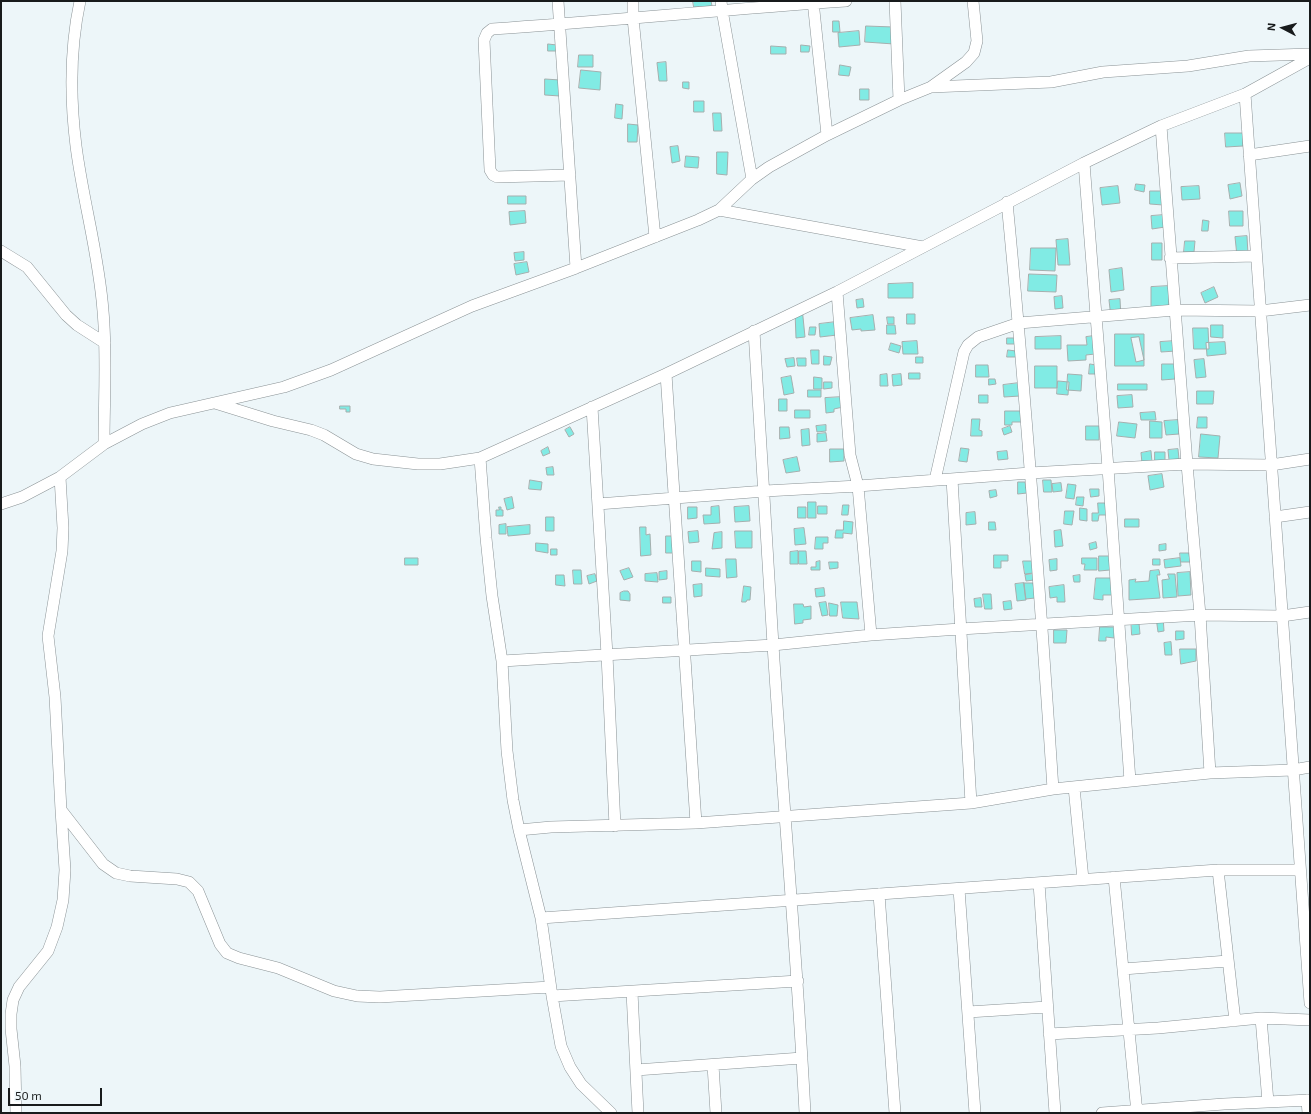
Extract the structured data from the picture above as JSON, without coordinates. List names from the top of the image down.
{
  "scale_bar": "50 m",
  "north": "left"
}
